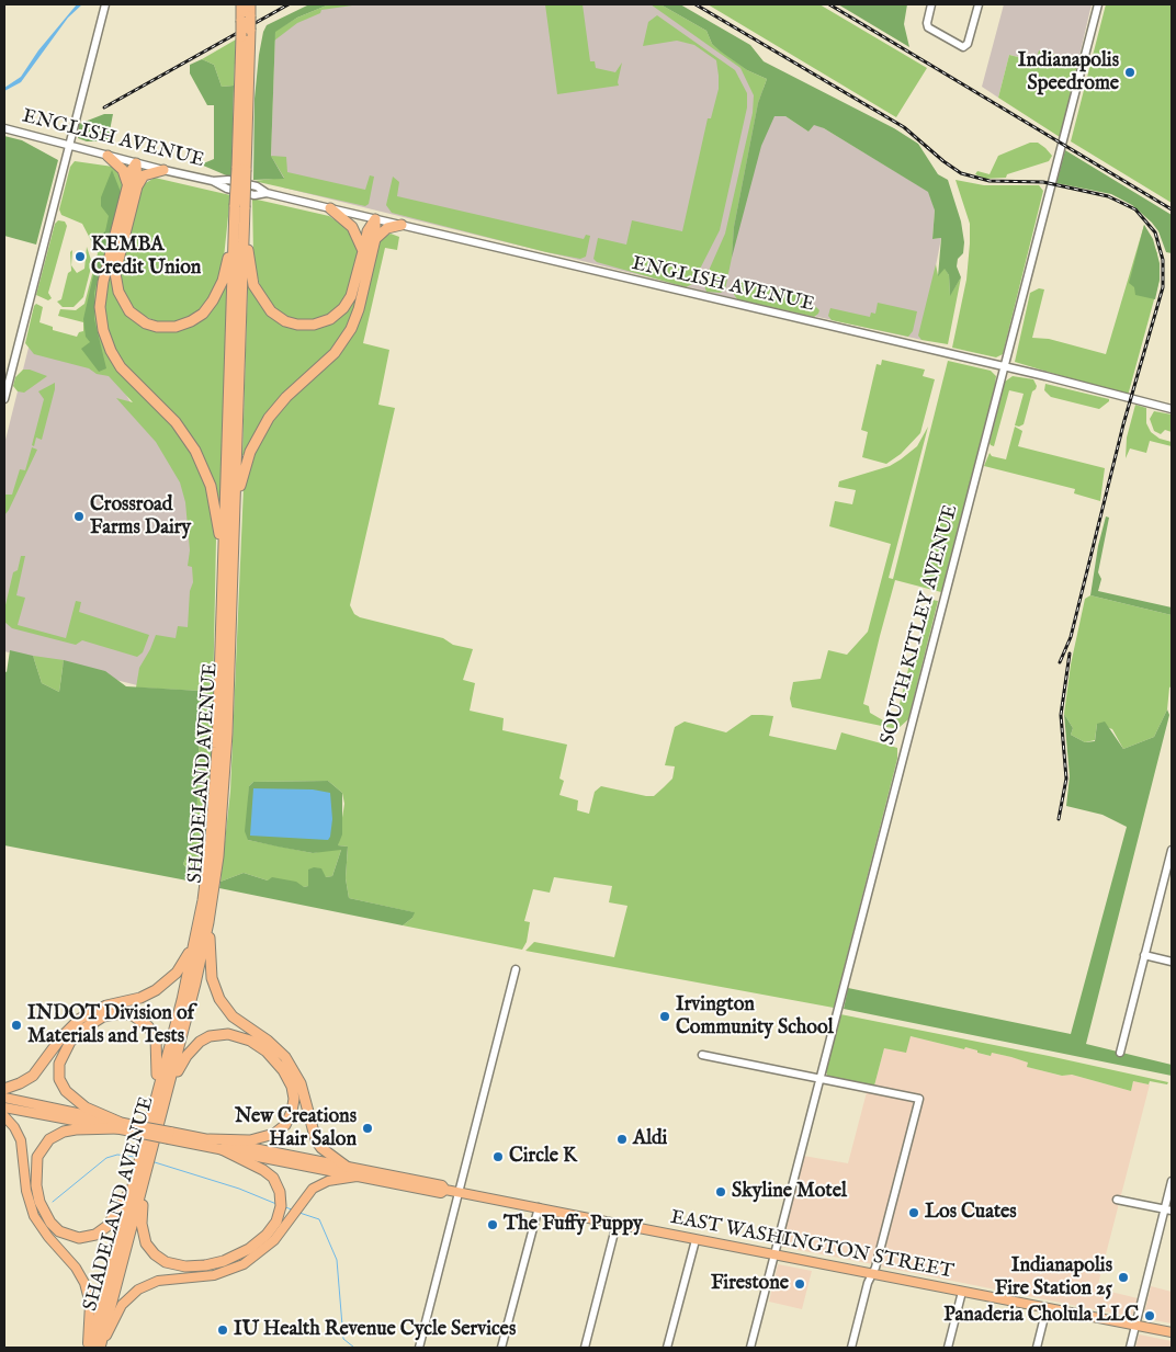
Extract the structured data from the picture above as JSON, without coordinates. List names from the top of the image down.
{
  "streets": {
    "highway": ["SHADELAND AVENUE"],
    "main road": ["EAST WASHINGTON STREET"],
    "street": ["ENGLISH AVENUE", "SOUTH KITLEY AVENUE"]
  },
  "crossings": [
    ["ENGLISH AVENUE", "SOUTH KITLEY AVENUE"],
    ["SOUTH KITLEY AVENUE", "EAST WASHINGTON STREET"]
  ],
  "places": [
    "Indianapolis Speedrome",
    "KEMBA Credit Union",
    "Crossroad Farms Dairy",
    "Irvington Community School",
    "INDOT Division of Materials and Tests",
    "New Creations Hair Salon",
    "Aldi",
    "Circle K",
    "Skyline Motel",
    "Los Cuates",
    "The Fuffy Puppy",
    "Indianapolis Fire Station 25",
    "Firestone",
    "Panaderia Cholula LLC",
    "IU Health Revenue Cycle Services"
  ]
}
